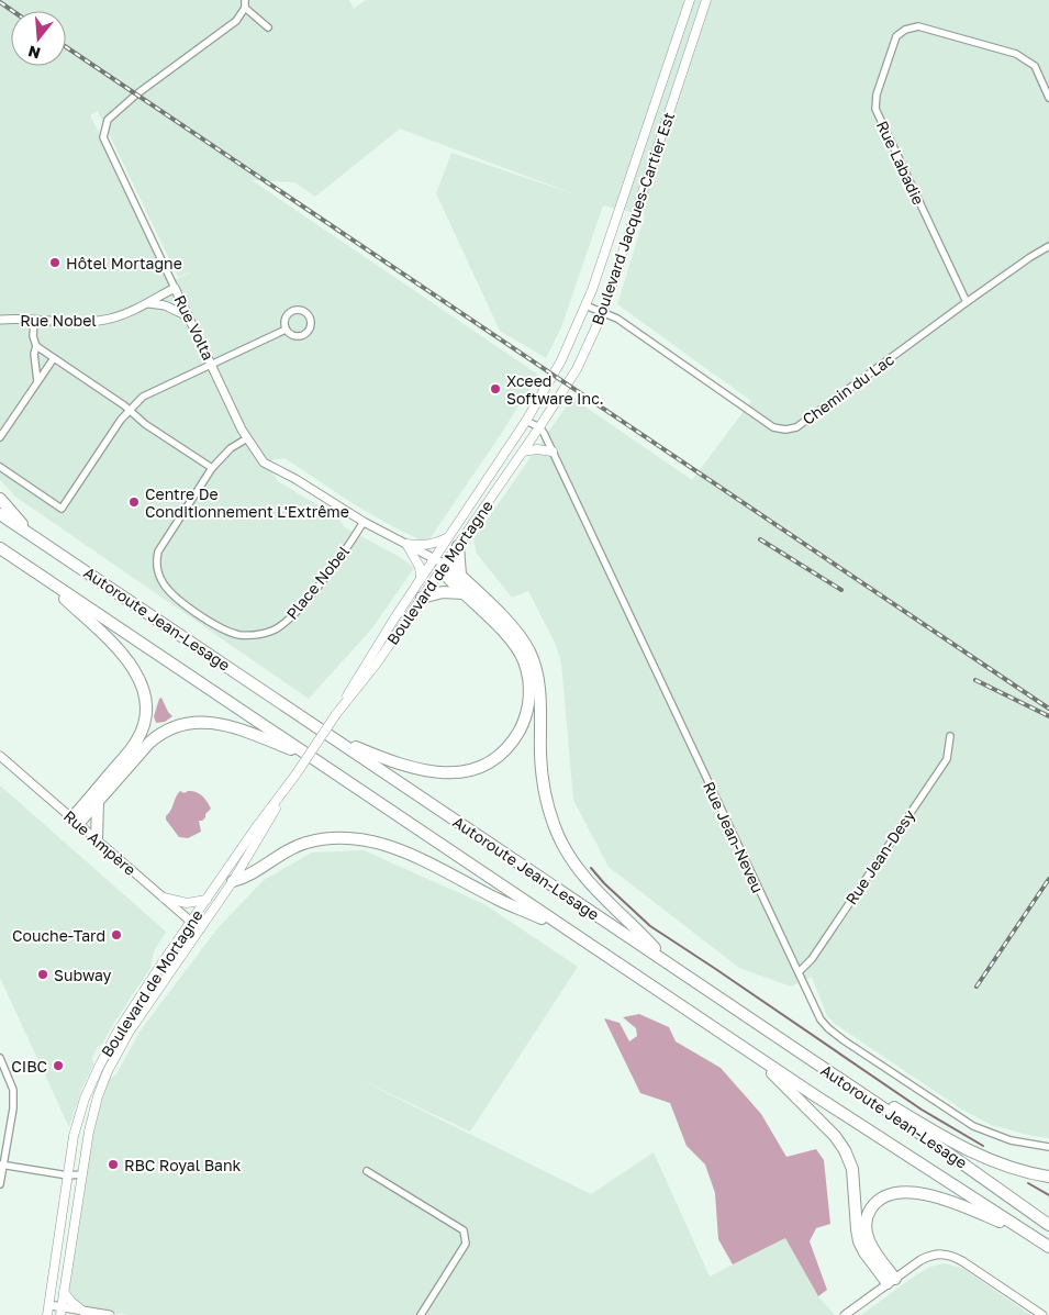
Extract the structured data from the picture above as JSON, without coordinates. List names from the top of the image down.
{
  "streets": {
    "highway": ["Autoroute Jean-Lesage"],
    "main road": ["Boulevard Jacques-Cartier Est", "Boulevard de Mortagne"],
    "street": [
      "Rue Labadie",
      "Rue Nobel",
      "Rue Volta",
      "Chemin du Lac",
      "Place Nobel",
      "Rue Jean-Neveu",
      "Rue Ampère",
      "Rue Jean-Desy"
    ]
  },
  "crossings": [
    ["Rue Labadie", "Chemin du Lac"],
    ["Boulevard Jacques-Cartier Est", "Chemin du Lac"],
    ["Boulevard Jacques-Cartier Est", "Boulevard de Mortagne"],
    ["Boulevard Jacques-Cartier Est", "Rue Jean-Neveu"],
    ["Rue Nobel", "Rue Volta"],
    ["Rue Volta", "Boulevard de Mortagne"],
    ["Rue Volta", "Place Nobel"],
    ["Boulevard de Mortagne", "Rue Jean-Neveu"],
    ["Boulevard de Mortagne", "Rue Ampère"],
    ["Rue Jean-Neveu", "Rue Jean-Desy"]
  ],
  "places": [
    "Hôtel Mortagne",
    "Xceed Software Inc.",
    "Centre De Conditionnement L'Extrême",
    "Couche-Tard",
    "Subway",
    "CIBC",
    "RBC Royal Bank"
  ],
  "north": "bottom"
}
